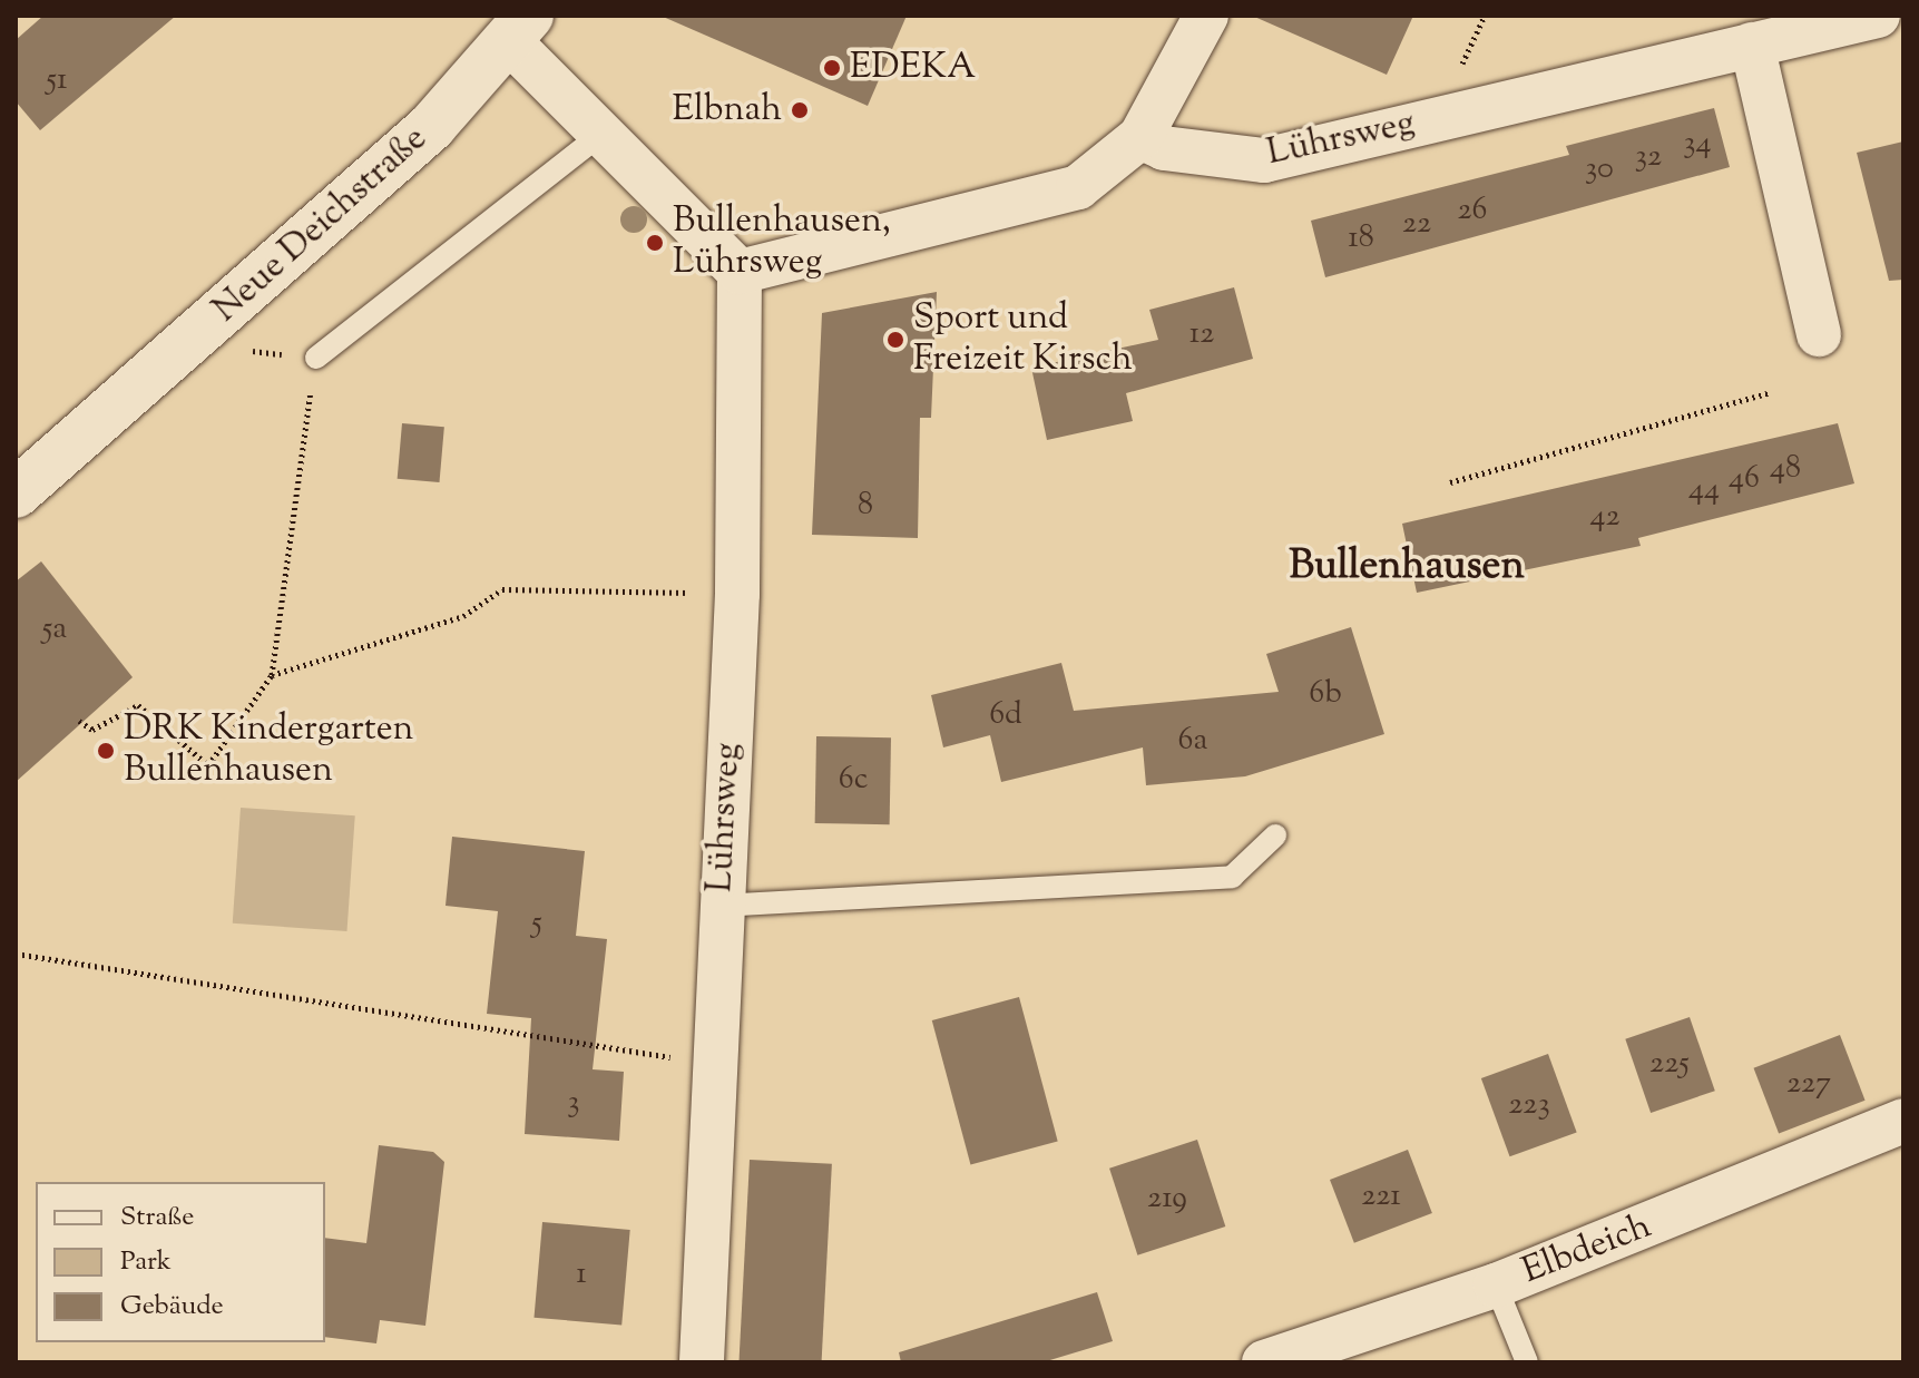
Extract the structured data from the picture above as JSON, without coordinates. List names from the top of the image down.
{
  "streets": {
    "street": ["Lührsweg", "Neue Deichstraße", "Elbdeich"]
  },
  "districts": ["Bullenhausen"],
  "places": [
    "EDEKA",
    "Elbnah",
    "Bullenhausen, Lührsweg",
    "Sport und Freizeit Kirsch",
    "DRK Kindergarten Bullenhausen"
  ],
  "house_numbers": [
    "51",
    "34",
    "32",
    "30",
    "26",
    "22",
    "18",
    "12",
    "48",
    "46",
    "44",
    "8",
    "42",
    "5a",
    "6b",
    "6d",
    "6a",
    "6c",
    "5",
    "225",
    "227",
    "3",
    "223",
    "221",
    "219",
    "1"
  ],
  "legend": ["Straße", "Park", "Gebäude"]
}
